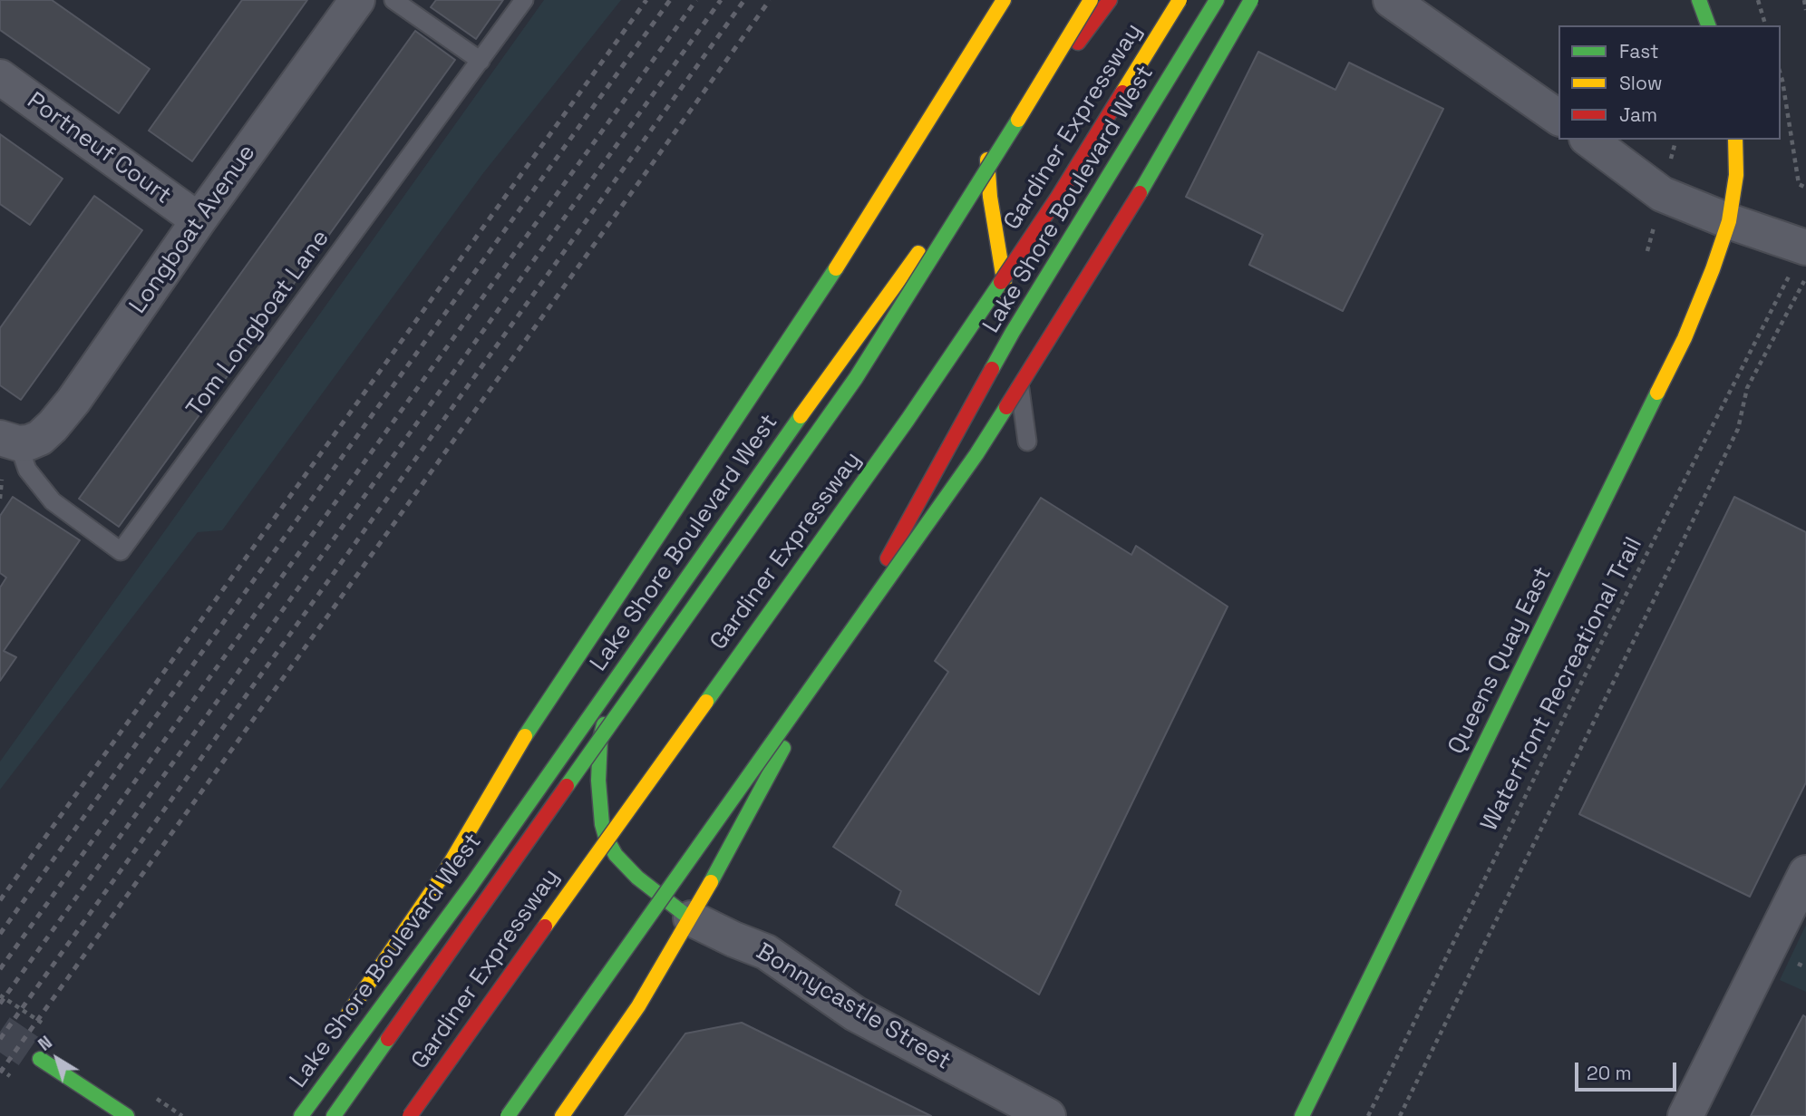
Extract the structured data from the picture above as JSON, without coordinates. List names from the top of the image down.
{
  "streets": {
    "main road": ["Gardiner Expressway", "Lake Shore Boulevard West", "Queens Quay East"],
    "street": ["Portneuf Court", "Longboat Avenue", "Bonnycastle Street"],
    "lane": ["Tom Longboat Lane"],
    "path": ["Waterfront Recreational Trail"]
  },
  "crossings": [
    ["Portneuf Court", "Longboat Avenue"],
    ["Lake Shore Boulevard West", "Bonnycastle Street"],
    ["Longboat Avenue", "Tom Longboat Lane"]
  ],
  "legend": ["Fast", "Slow", "Jam"],
  "scale_bar": "20 m",
  "north": "top left"
}
